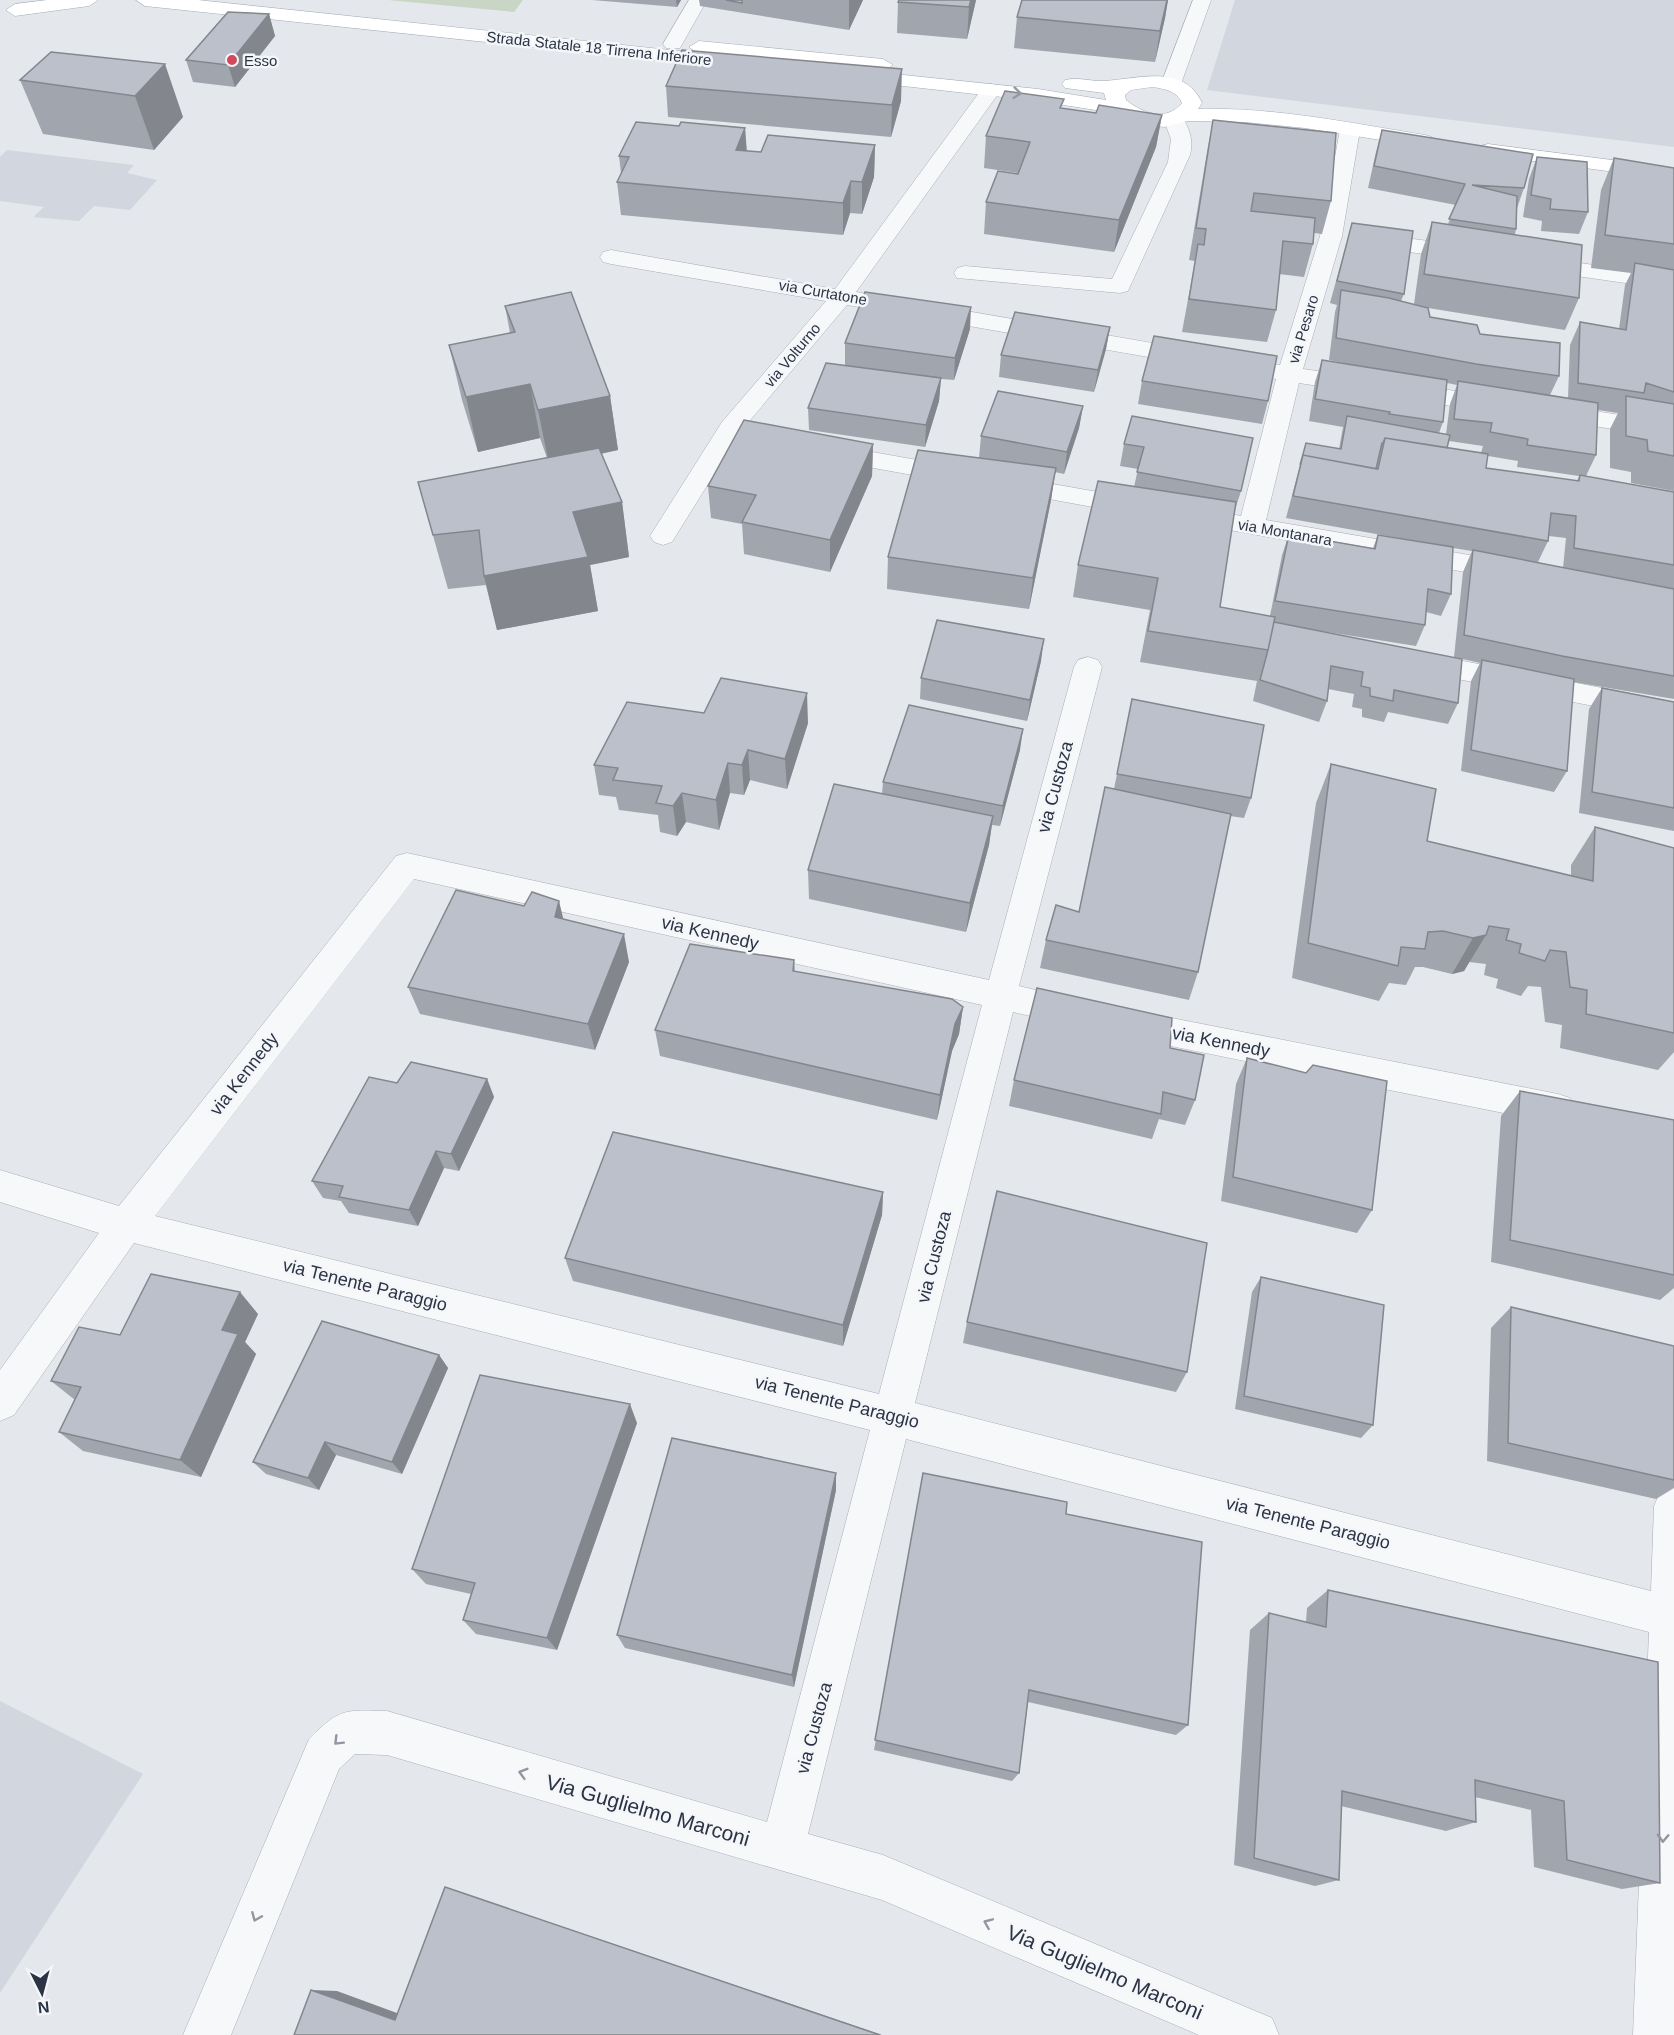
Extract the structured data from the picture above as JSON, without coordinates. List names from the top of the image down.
{
  "streets": {
    "main road": ["Strada Statale 18 Tirrena Inferiore"],
    "street": [
      "via Curtatone",
      "via Pesaro",
      "via Volturno",
      "via Montanara",
      "via Custoza",
      "via Kennedy",
      "via Tenente Paraggio",
      "Via Guglielmo Marconi"
    ]
  },
  "crossings": [
    ["Strada Statale 18 Tirrena Inferiore", "via Pesaro"],
    ["Strada Statale 18 Tirrena Inferiore", "via Volturno"],
    ["via Curtatone", "via Pesaro"],
    ["via Curtatone", "via Volturno"],
    ["via Pesaro", "via Montanara"],
    ["via Custoza", "via Kennedy"],
    ["via Custoza", "via Tenente Paraggio"],
    ["via Custoza", "Via Guglielmo Marconi"],
    ["via Kennedy", "via Tenente Paraggio"]
  ],
  "one_way": ["Via Guglielmo Marconi"],
  "places": ["Esso"],
  "north": "bottom"
}
